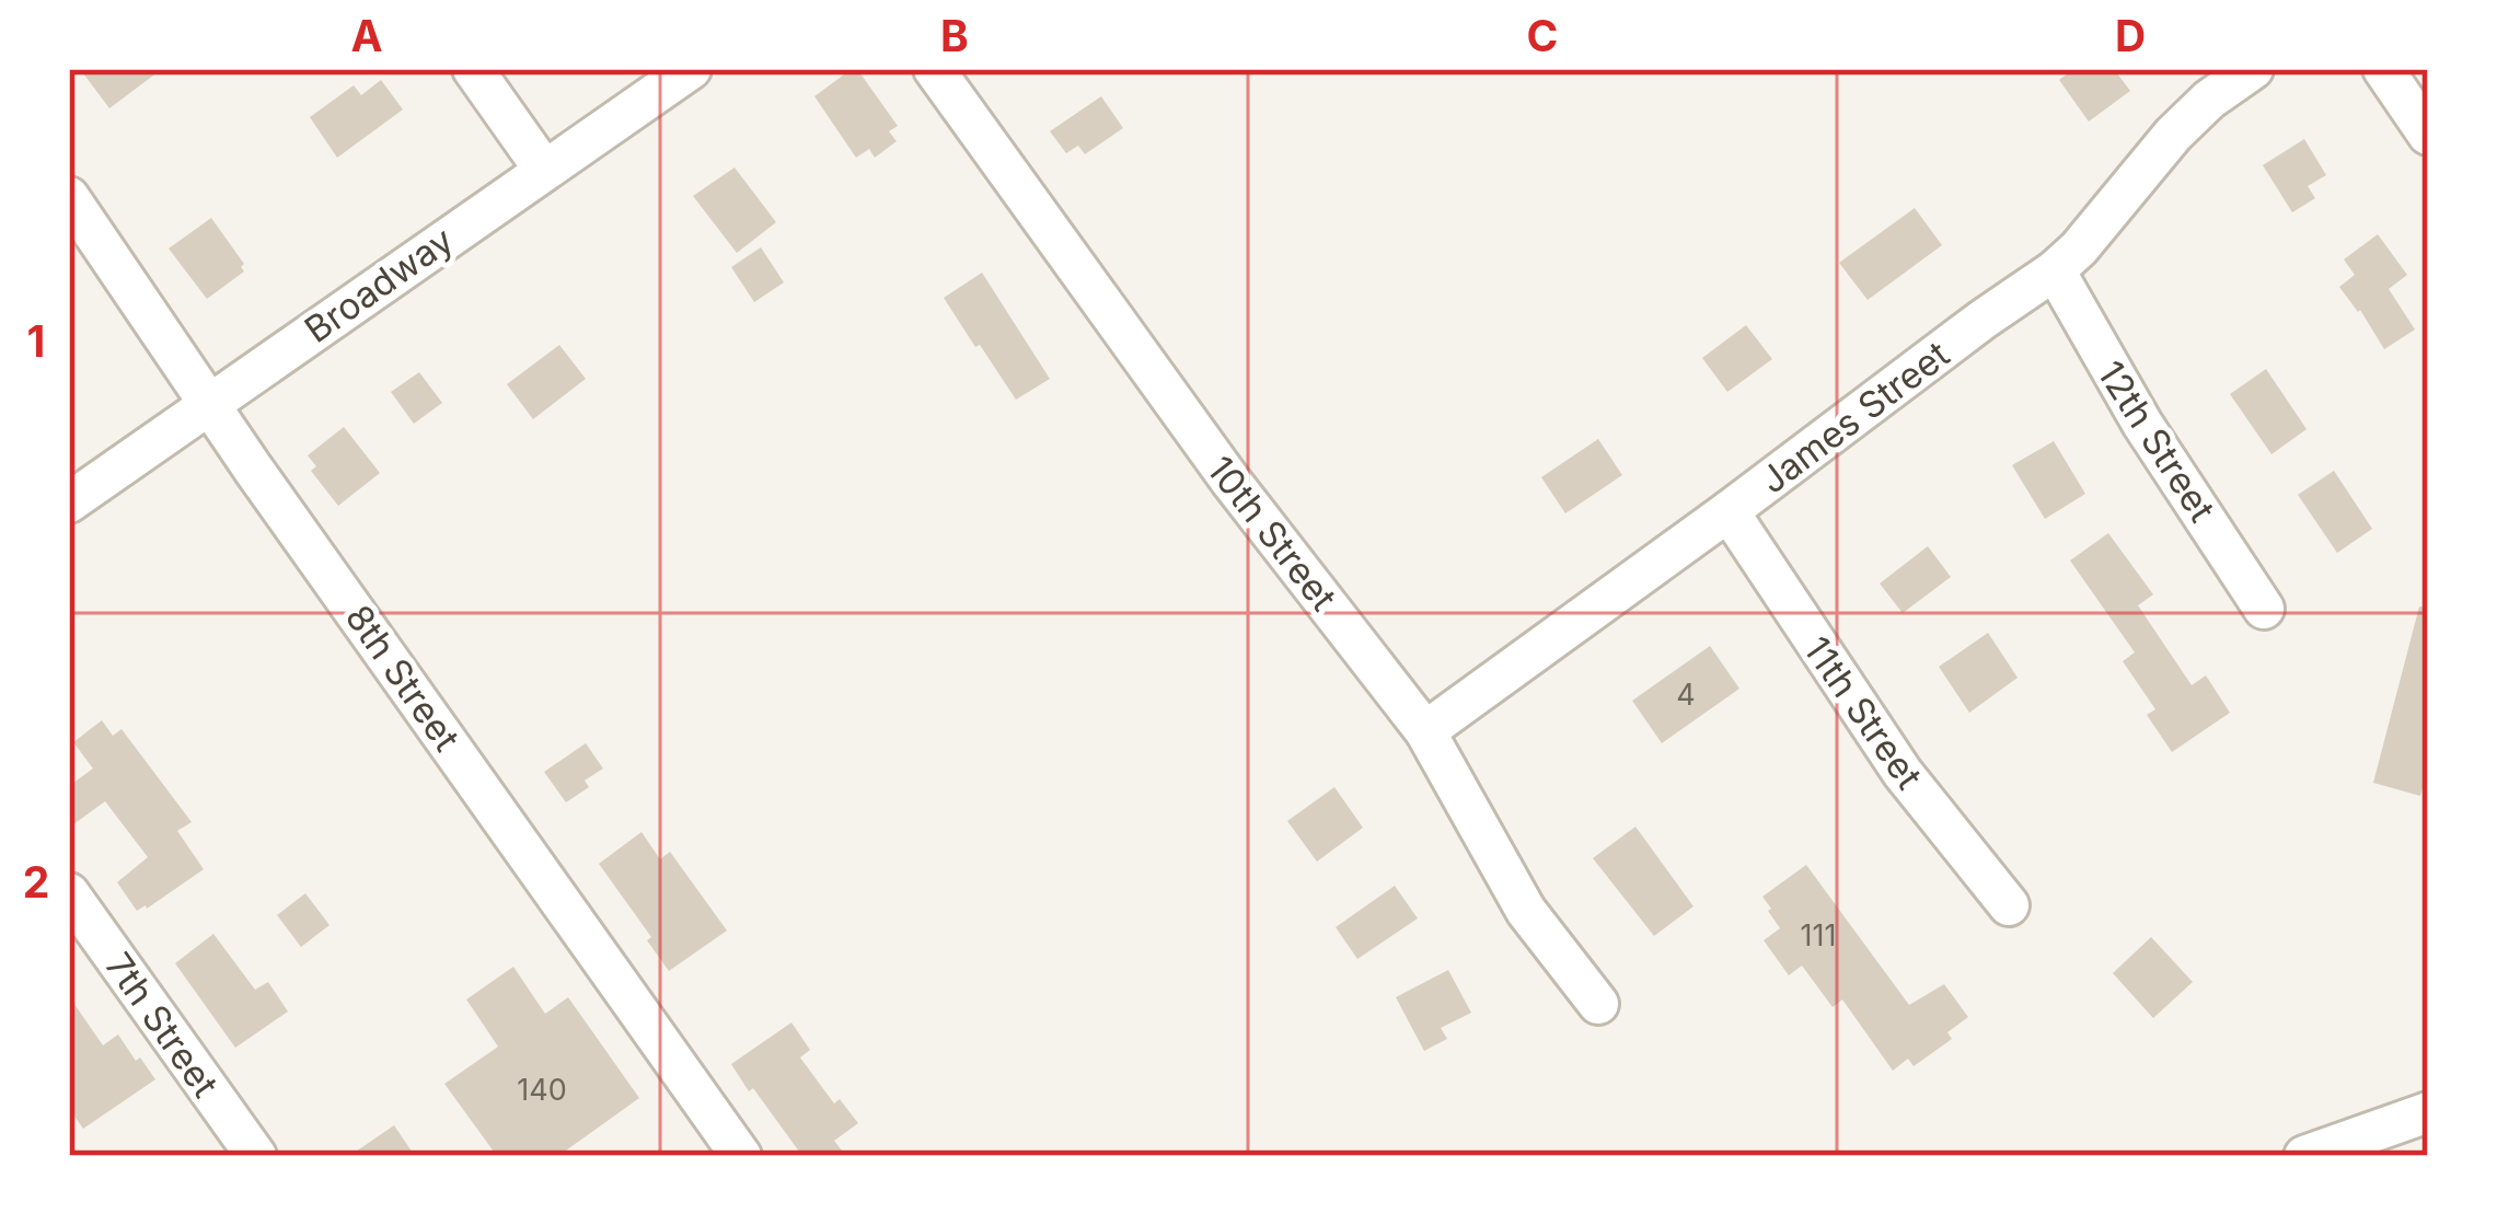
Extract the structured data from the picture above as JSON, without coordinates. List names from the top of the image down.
{
  "streets": {
    "street": [
      "Broadway",
      "James Street",
      "12th Street",
      "10th Street",
      "8th Street",
      "11th Street",
      "7th Street"
    ]
  },
  "crossings": [
    ["Broadway", "8th Street"],
    ["James Street", "12th Street"],
    ["James Street", "10th Street"],
    ["James Street", "11th Street"]
  ],
  "house_numbers": ["4", "111", "140"],
  "grid": {
    "columns": [
      "A",
      "B",
      "C",
      "D"
    ],
    "rows": ["1", "2"]
  }
}
